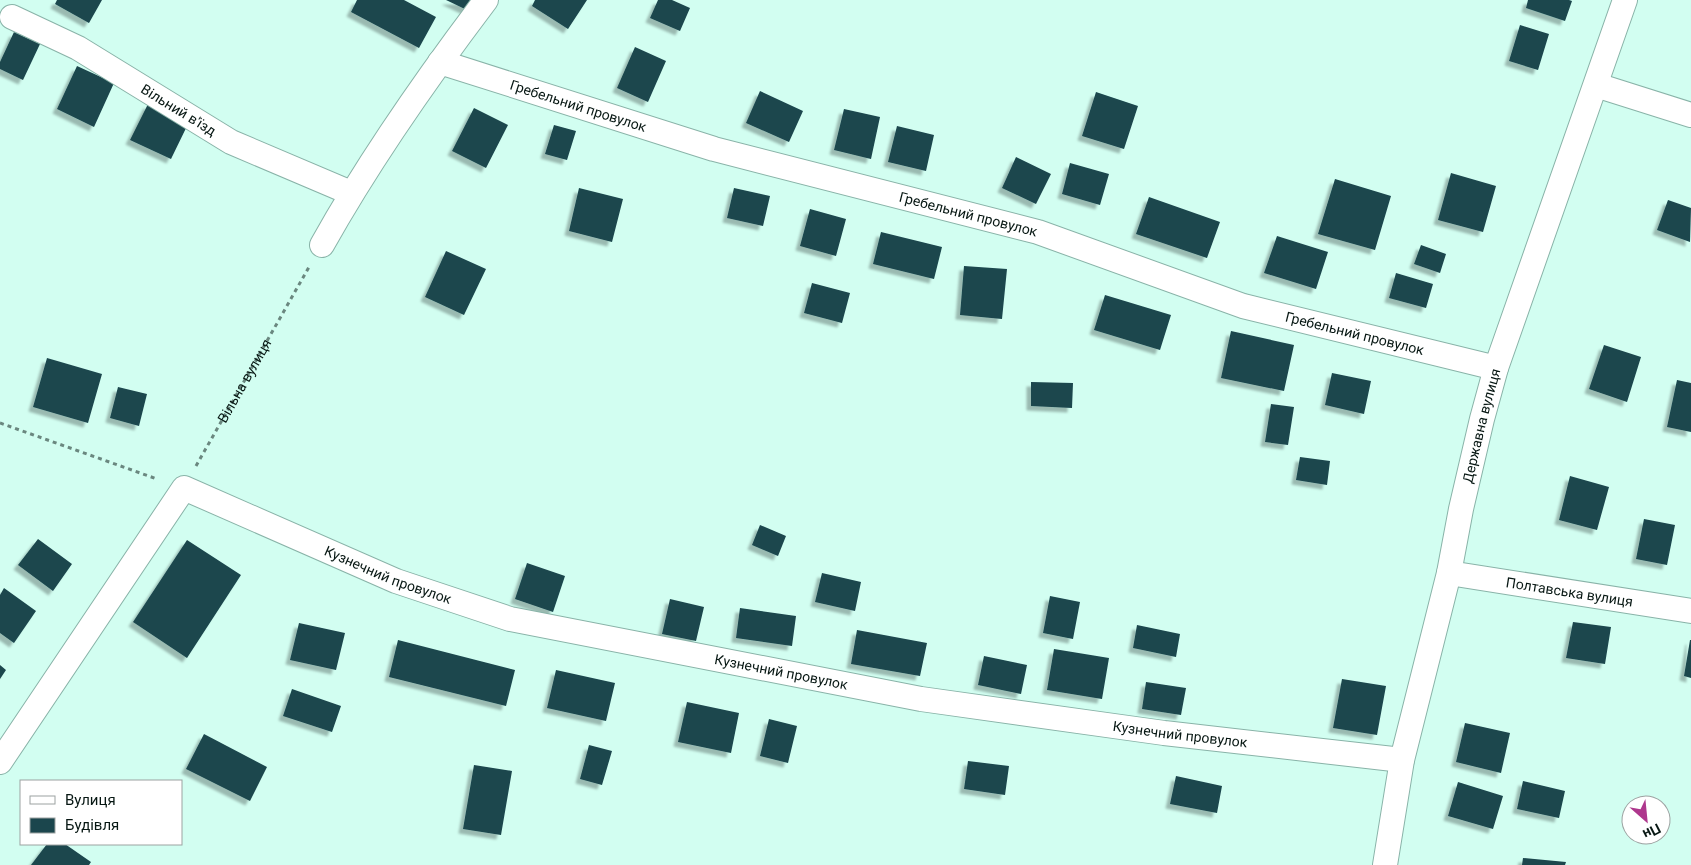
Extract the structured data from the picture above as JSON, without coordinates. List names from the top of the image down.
{
  "streets": {
    "street": [
      "Гребельний провулок",
      "Вільний в'їзд",
      "Державна вулиця",
      "Кузнечний провулок",
      "Полтавська вулиця"
    ],
    "path": ["Вільна вулиця"]
  },
  "crossings": [
    ["Гребельний провулок", "Державна вулиця"],
    ["Вільна вулиця", "Кузнечний провулок"],
    ["Державна вулиця", "Кузнечний провулок"],
    ["Державна вулиця", "Полтавська вулиця"]
  ],
  "legend": ["Вулиця", "Будівля"],
  "north": "bottom right"
}
